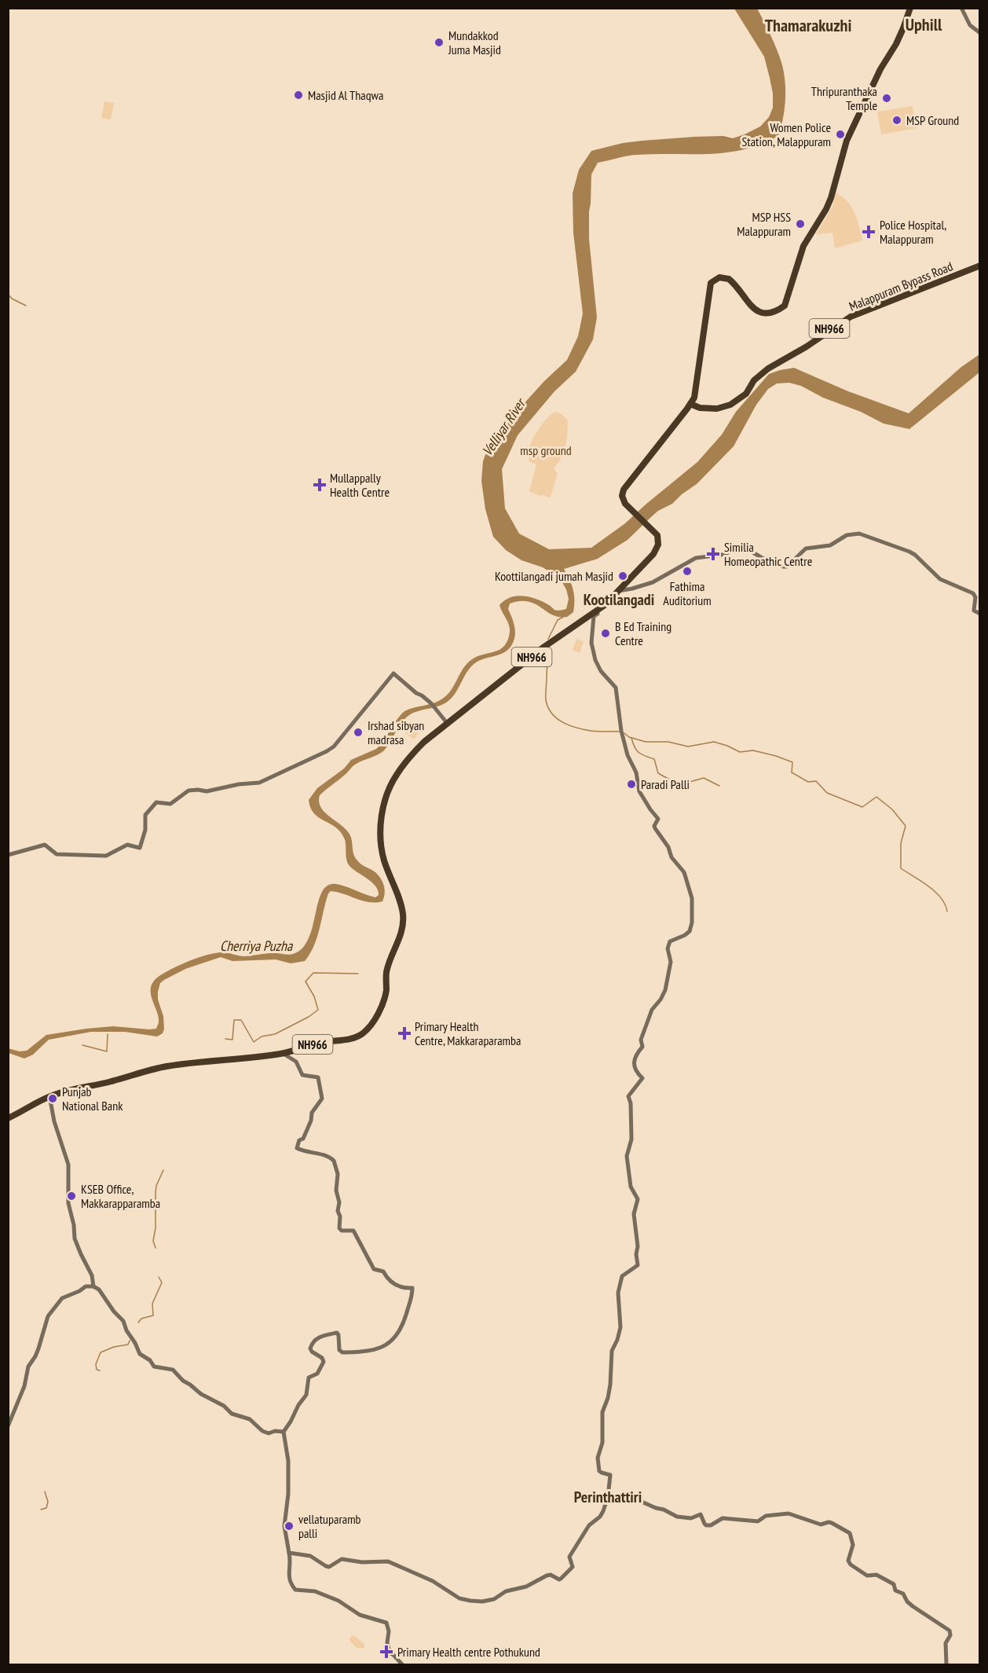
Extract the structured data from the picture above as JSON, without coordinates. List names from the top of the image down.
{
  "streets": {
    "highway": ["Malappuram Bypass Road", "NH966"]
  },
  "crossings": [
    ["Malappuram Bypass Road", "NH966"]
  ],
  "districts": [
    "Uphill",
    "Thamarakuzhi",
    "Kootilangadi",
    "Perinthattiri"
  ],
  "water": ["Velliyar River", "Cherriya Puzha"],
  "parks": ["msp ground"],
  "places": {
    "other": [
      "Mundakkod Juma Masjid",
      "Masjid Al Thaqwa",
      "Thripuranthaka Temple",
      "MSP Ground",
      "Women Police Station, Malappuram",
      "MSP HSS Malappuram",
      "Fathima Auditorium",
      "Koottilangadi jumah Masjid",
      "B Ed Training Centre",
      "Irshad sibyan madrasa",
      "Paradi Palli",
      "Punjab National Bank",
      "KSEB Office, Makkarapparamba",
      "vellatuparamb palli"
    ],
    "health": [
      "Police Hospital, Malappuram",
      "Mullappally Health Centre",
      "Similia Homeopathic Centre",
      "Primary Health Centre, Makkaraparamba",
      "Primary Health centre Pothukund"
    ]
  }
}
